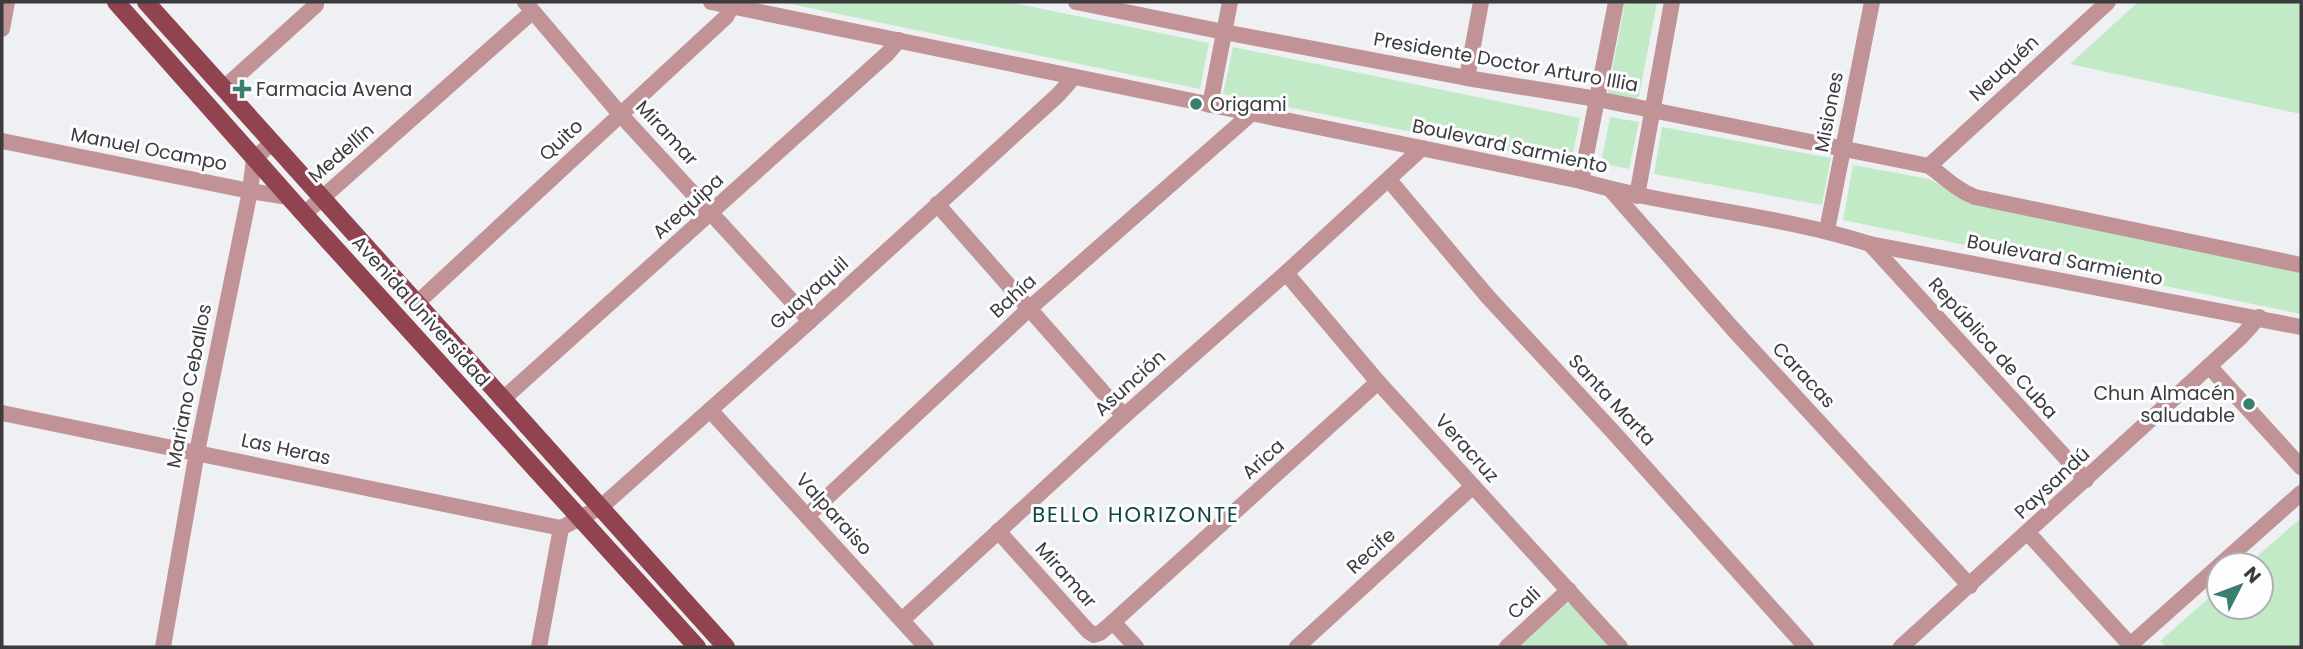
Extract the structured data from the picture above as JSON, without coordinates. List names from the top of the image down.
{
  "streets": {
    "main road": ["Avenida Universidad"],
    "street": [
      "Presidente Doctor Arturo Illia",
      "Neuquén",
      "Misiones",
      "Miramar",
      "Quito",
      "Boulevard Sarmiento",
      "Manuel Ocampo",
      "Medellín",
      "Arequipa",
      "Guayaquil",
      "Bahía",
      "República de Cuba",
      "Caracas",
      "Asunción",
      "Mariano Ceballos",
      "Santa Marta",
      "Veracruz",
      "Las Heras",
      "Arica",
      "Paysandú",
      "Valparaiso",
      "Recife",
      "Cali"
    ]
  },
  "crossings": [
    ["Presidente Doctor Arturo Illia", "Neuquén"],
    ["Presidente Doctor Arturo Illia", "Misiones"],
    ["Misiones", "Boulevard Sarmiento"],
    ["Miramar", "Quito"],
    ["Miramar", "Medellín"],
    ["Miramar", "Arequipa"],
    ["Miramar", "Guayaquil"],
    ["Miramar", "Asunción"],
    ["Miramar", "Arica"],
    ["Quito", "Boulevard Sarmiento"],
    ["Quito", "Avenida Universidad"],
    ["Boulevard Sarmiento", "Arequipa"],
    ["Boulevard Sarmiento", "Guayaquil"],
    ["Boulevard Sarmiento", "Bahía"],
    ["Boulevard Sarmiento", "República de Cuba"],
    ["Boulevard Sarmiento", "Caracas"],
    ["Boulevard Sarmiento", "Asunción"],
    ["Boulevard Sarmiento", "Paysandú"],
    ["Manuel Ocampo", "Avenida Universidad"],
    ["Manuel Ocampo", "Mariano Ceballos"],
    ["Medellín", "Avenida Universidad"],
    ["Arequipa", "Avenida Universidad"],
    ["Guayaquil", "Avenida Universidad"],
    ["Guayaquil", "Las Heras"],
    ["Guayaquil", "Valparaiso"],
    ["Bahía", "Valparaiso"],
    ["Avenida Universidad", "Mariano Ceballos"],
    ["República de Cuba", "Paysandú"],
    ["Caracas", "Paysandú"],
    ["Asunción", "Santa Marta"],
    ["Asunción", "Veracruz"],
    ["Asunción", "Valparaiso"],
    ["Mariano Ceballos", "Las Heras"],
    ["Veracruz", "Arica"],
    ["Veracruz", "Recife"],
    ["Veracruz", "Cali"]
  ],
  "districts": ["BELLO HORIZONTE"],
  "places": {
    "health": ["Farmacia Avena"],
    "other": ["Origami", "Chun Almacén saludable"]
  },
  "north": "top right"
}
